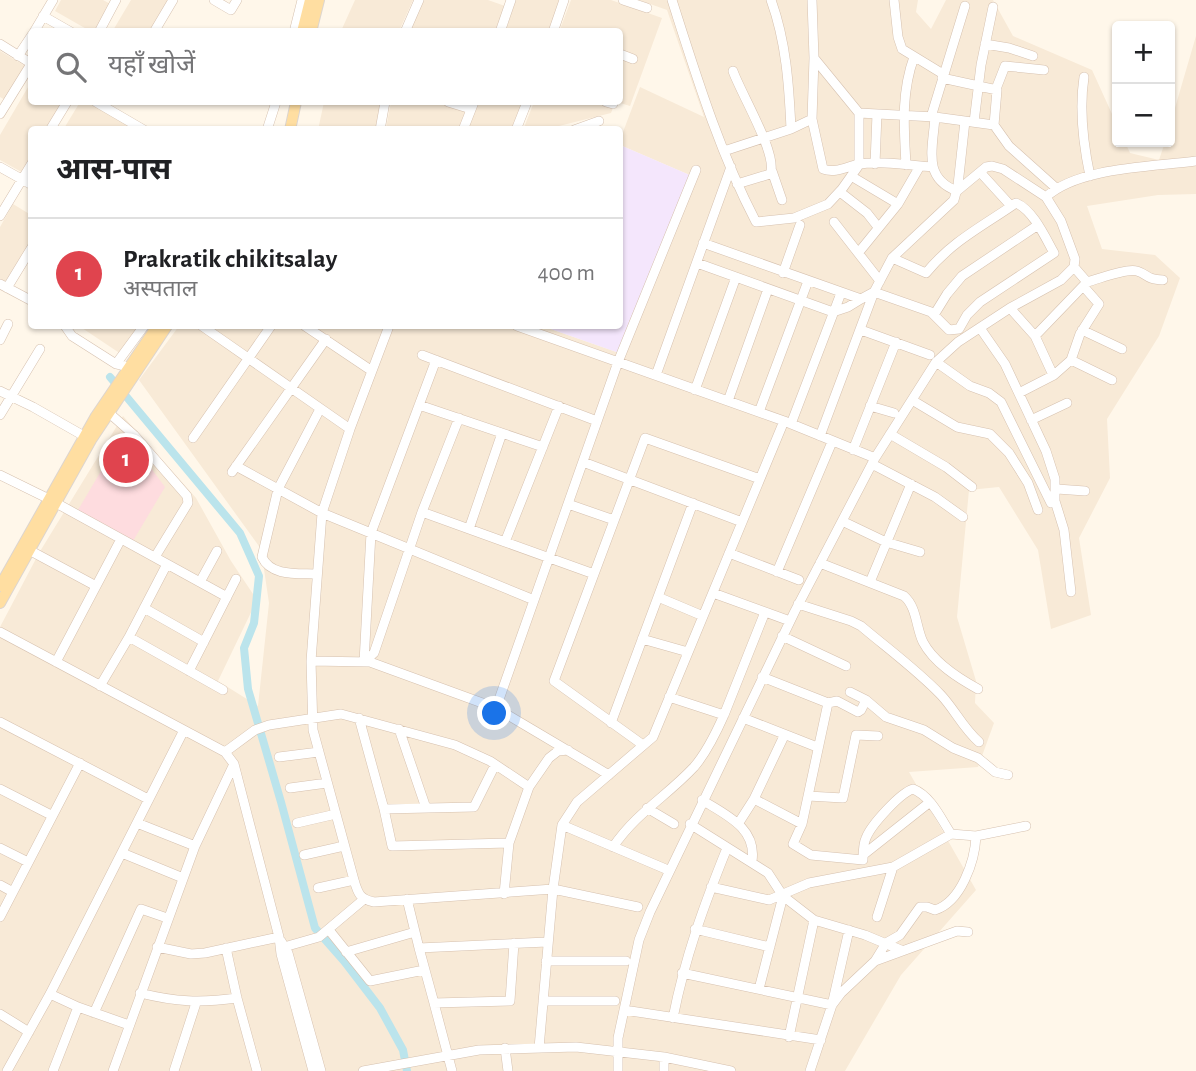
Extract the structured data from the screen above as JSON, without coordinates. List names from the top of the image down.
{
  "page": {
    "map_buttons": ["+", "−"],
    "search": "यहाँ खोजें",
    "heading": "आस-पास",
    "list": [
      {
        "mark": "1",
        "name": "Prakratik chikitsalay",
        "note": "अस्पताल",
        "value": "400 m"
      }
    ],
    "pins": "1"
  }
}
